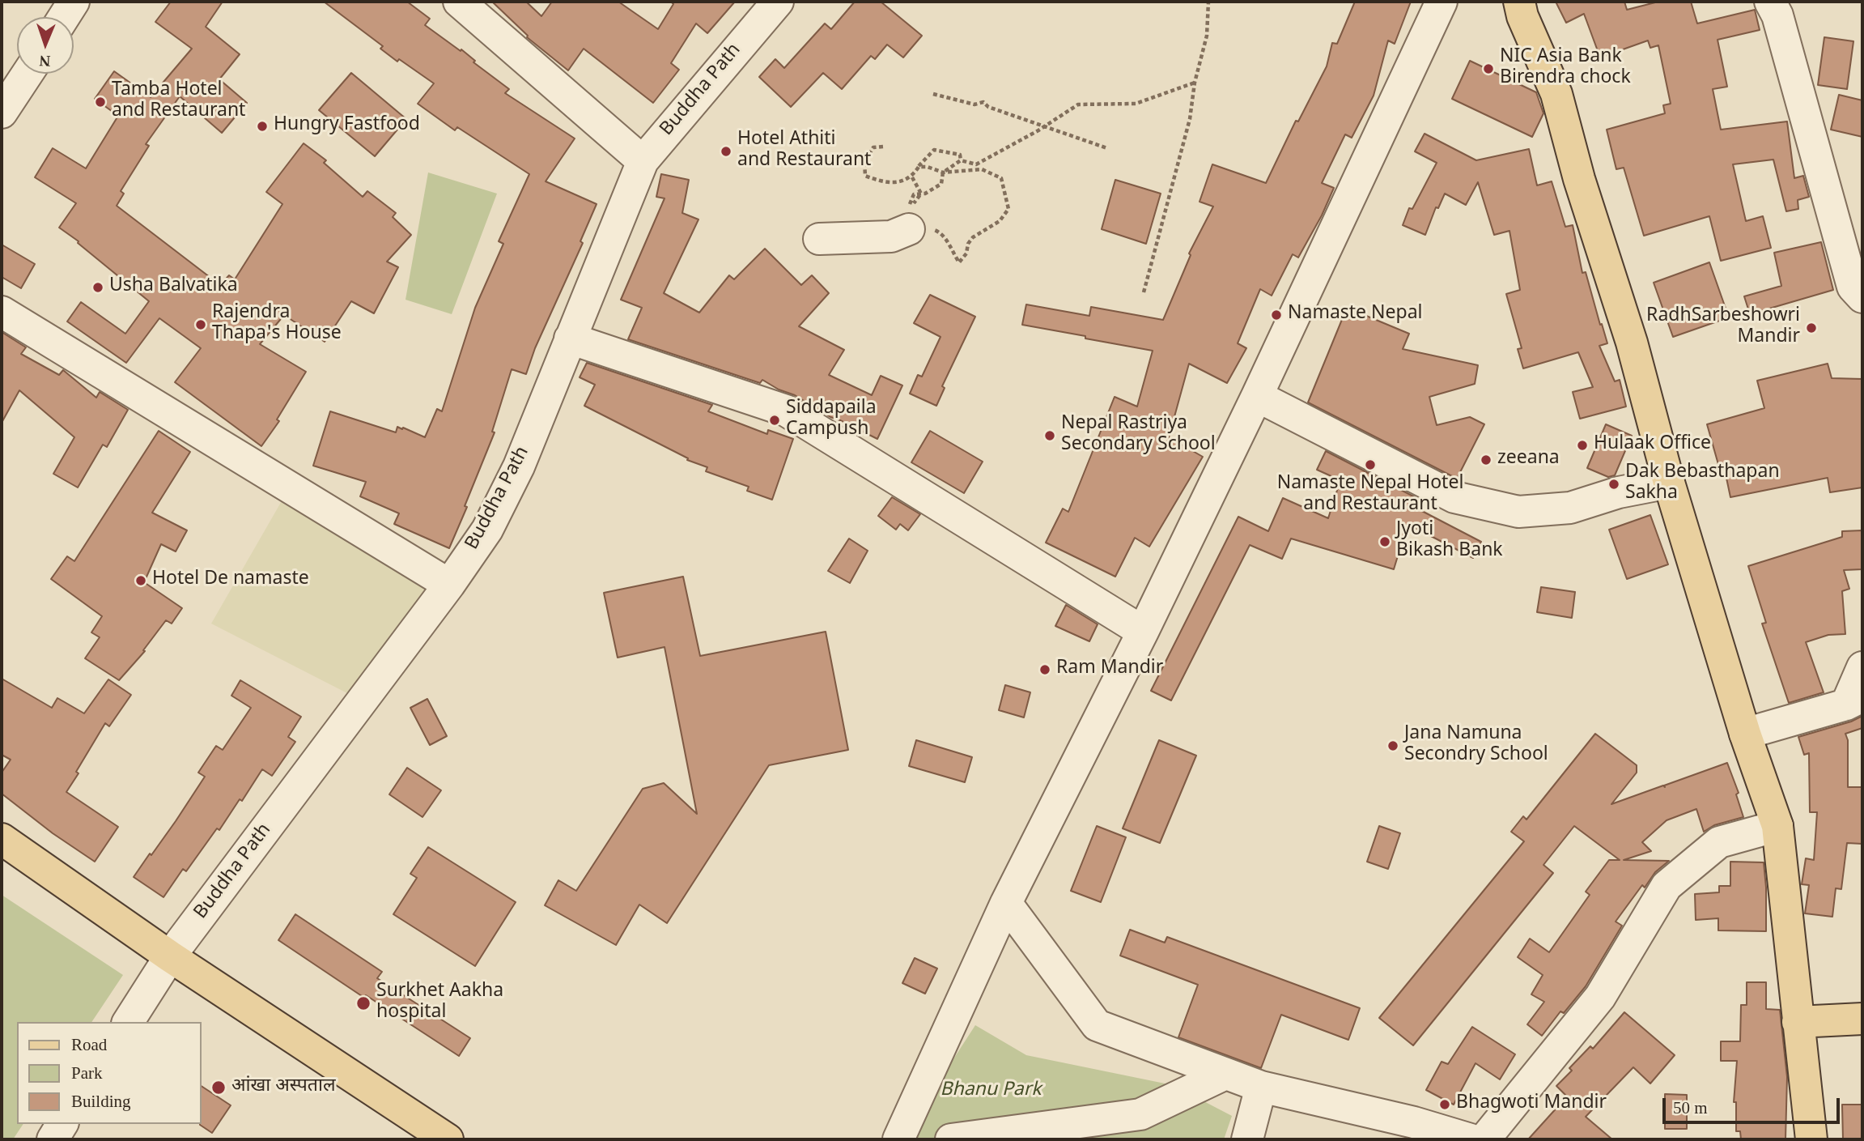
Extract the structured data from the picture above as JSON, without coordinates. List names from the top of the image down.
{
  "streets": {
    "street": ["Buddha Path"]
  },
  "parks": ["Bhanu Park"],
  "places": [
    "NIC Asia Bank Birendra chock",
    "Tamba Hotel and Restaurant",
    "Hungry Fastfood",
    "Hotel Athiti and Restaurant",
    "Usha Balvatika",
    "Namaste Nepal",
    "Rajendra Thapa's House",
    "RadhSarbeshowri Mandir",
    "Siddapaila Campush",
    "Nepal Rastriya Secondary School",
    "Hulaak Office",
    "zeeana",
    "Namaste Nepal Hotel and Restaurant",
    "Dak Bebasthapan Sakha",
    "Jyoti Bikash Bank",
    "Hotel De namaste",
    "Ram Mandir",
    "Jana Namuna Secondry School",
    "Surkhet Aakha hospital",
    "आंखा अस्पताल",
    "Bhagwoti Mandir"
  ],
  "legend": ["Road", "Park", "Building"],
  "scale_bar": "50 m",
  "north": "bottom"
}
